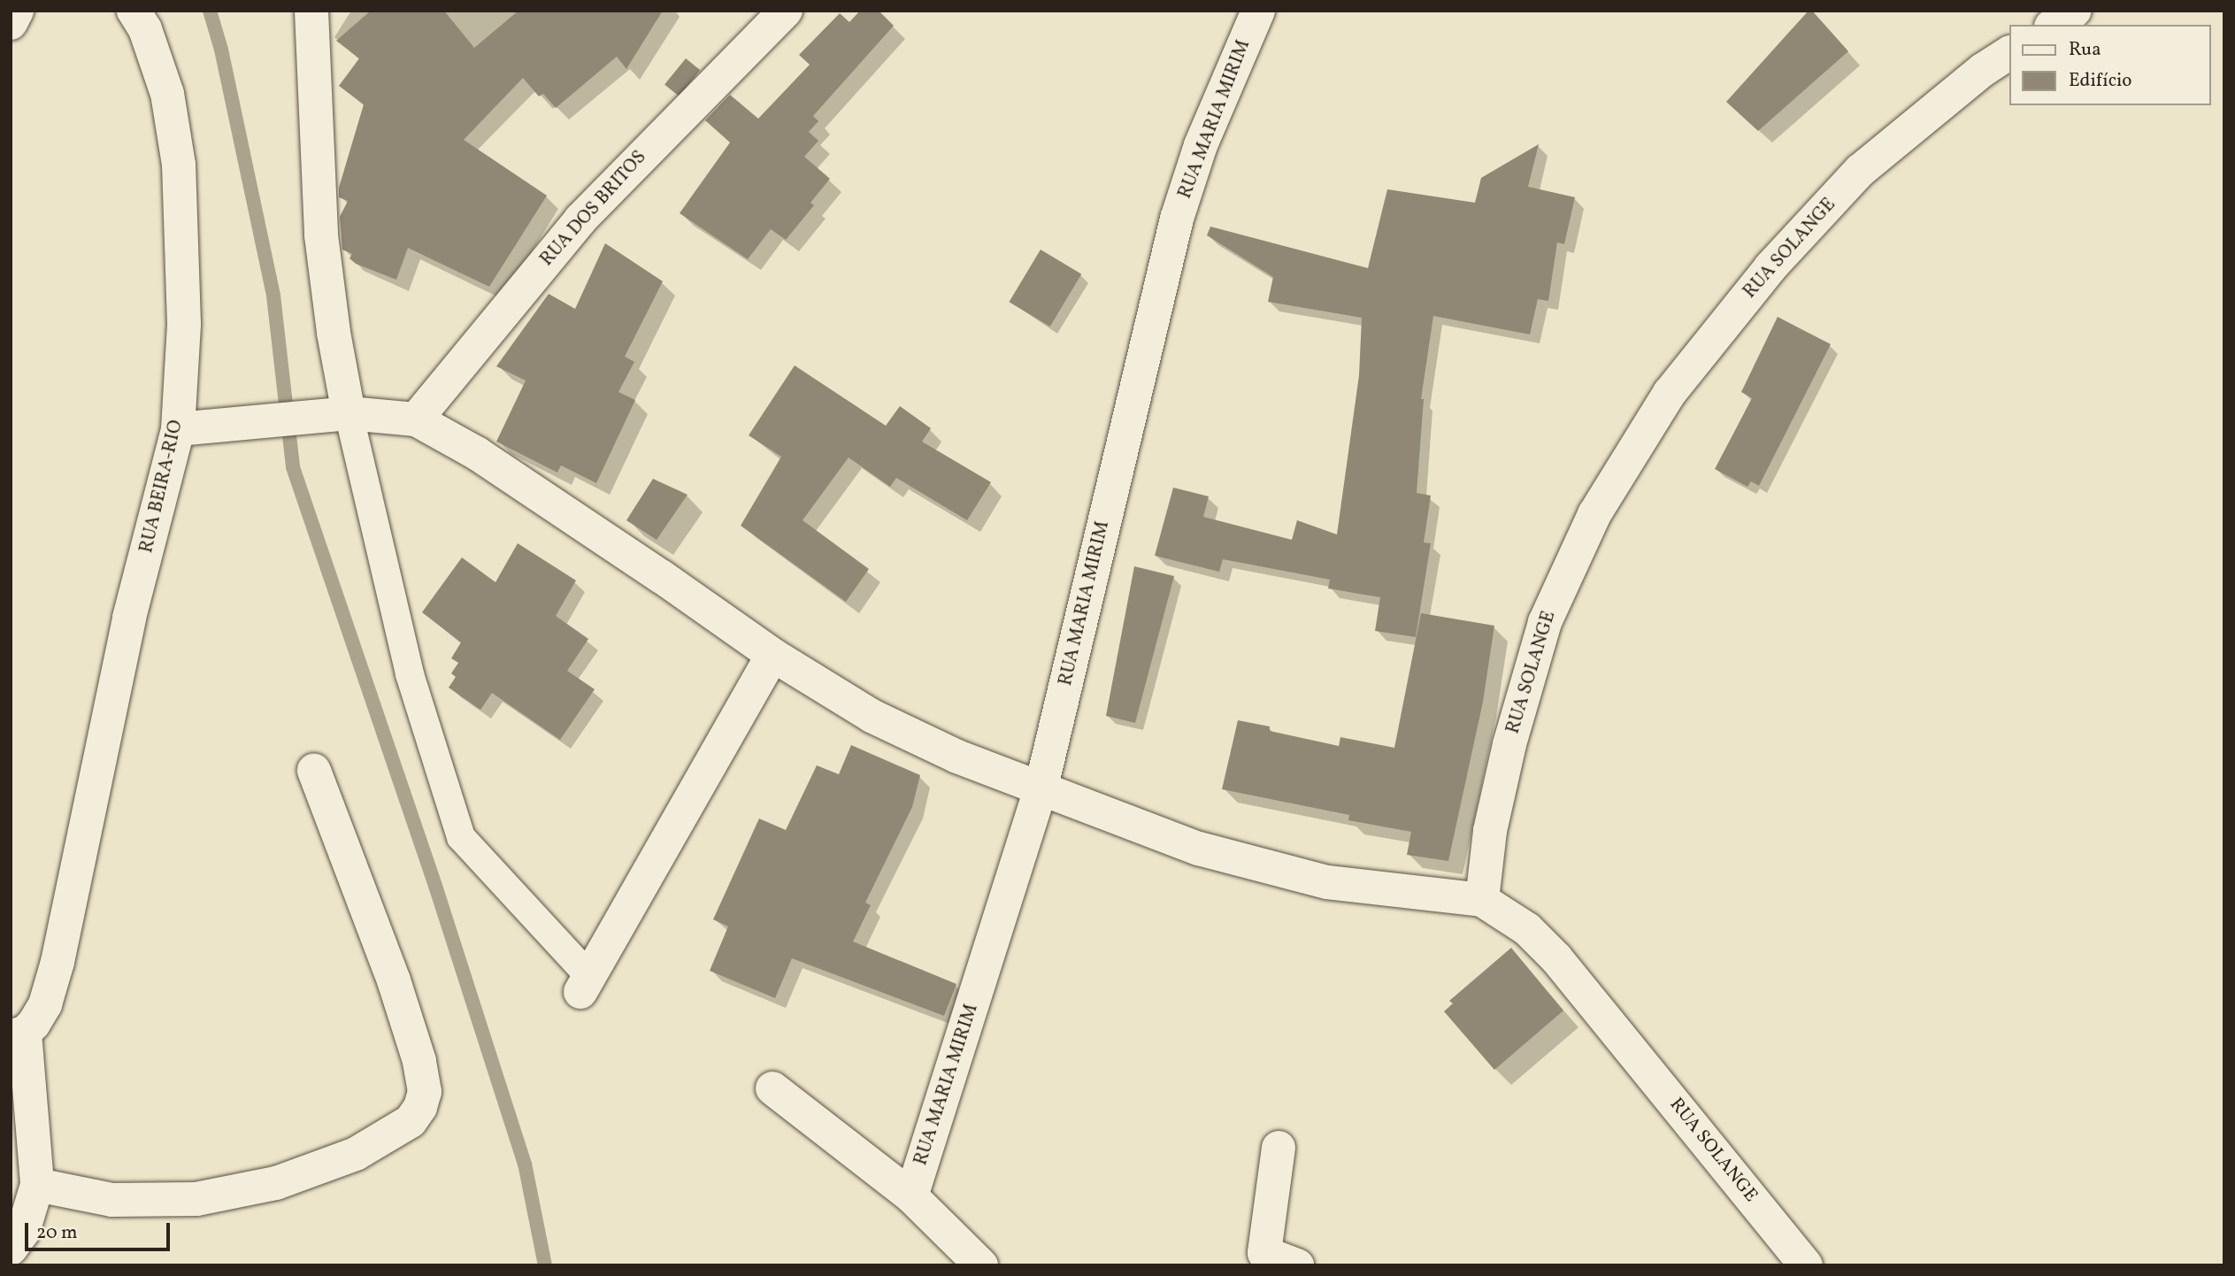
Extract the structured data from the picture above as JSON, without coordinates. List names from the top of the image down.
{
  "streets": {
    "street": [
      "RUA MARIA MIRIM",
      "RUA DOS BRITOS",
      "RUA SOLANGE",
      "RUA BEIRA-RIO"
    ]
  },
  "legend": ["Rua", "Edifício"],
  "scale_bar": "20 m"
}
